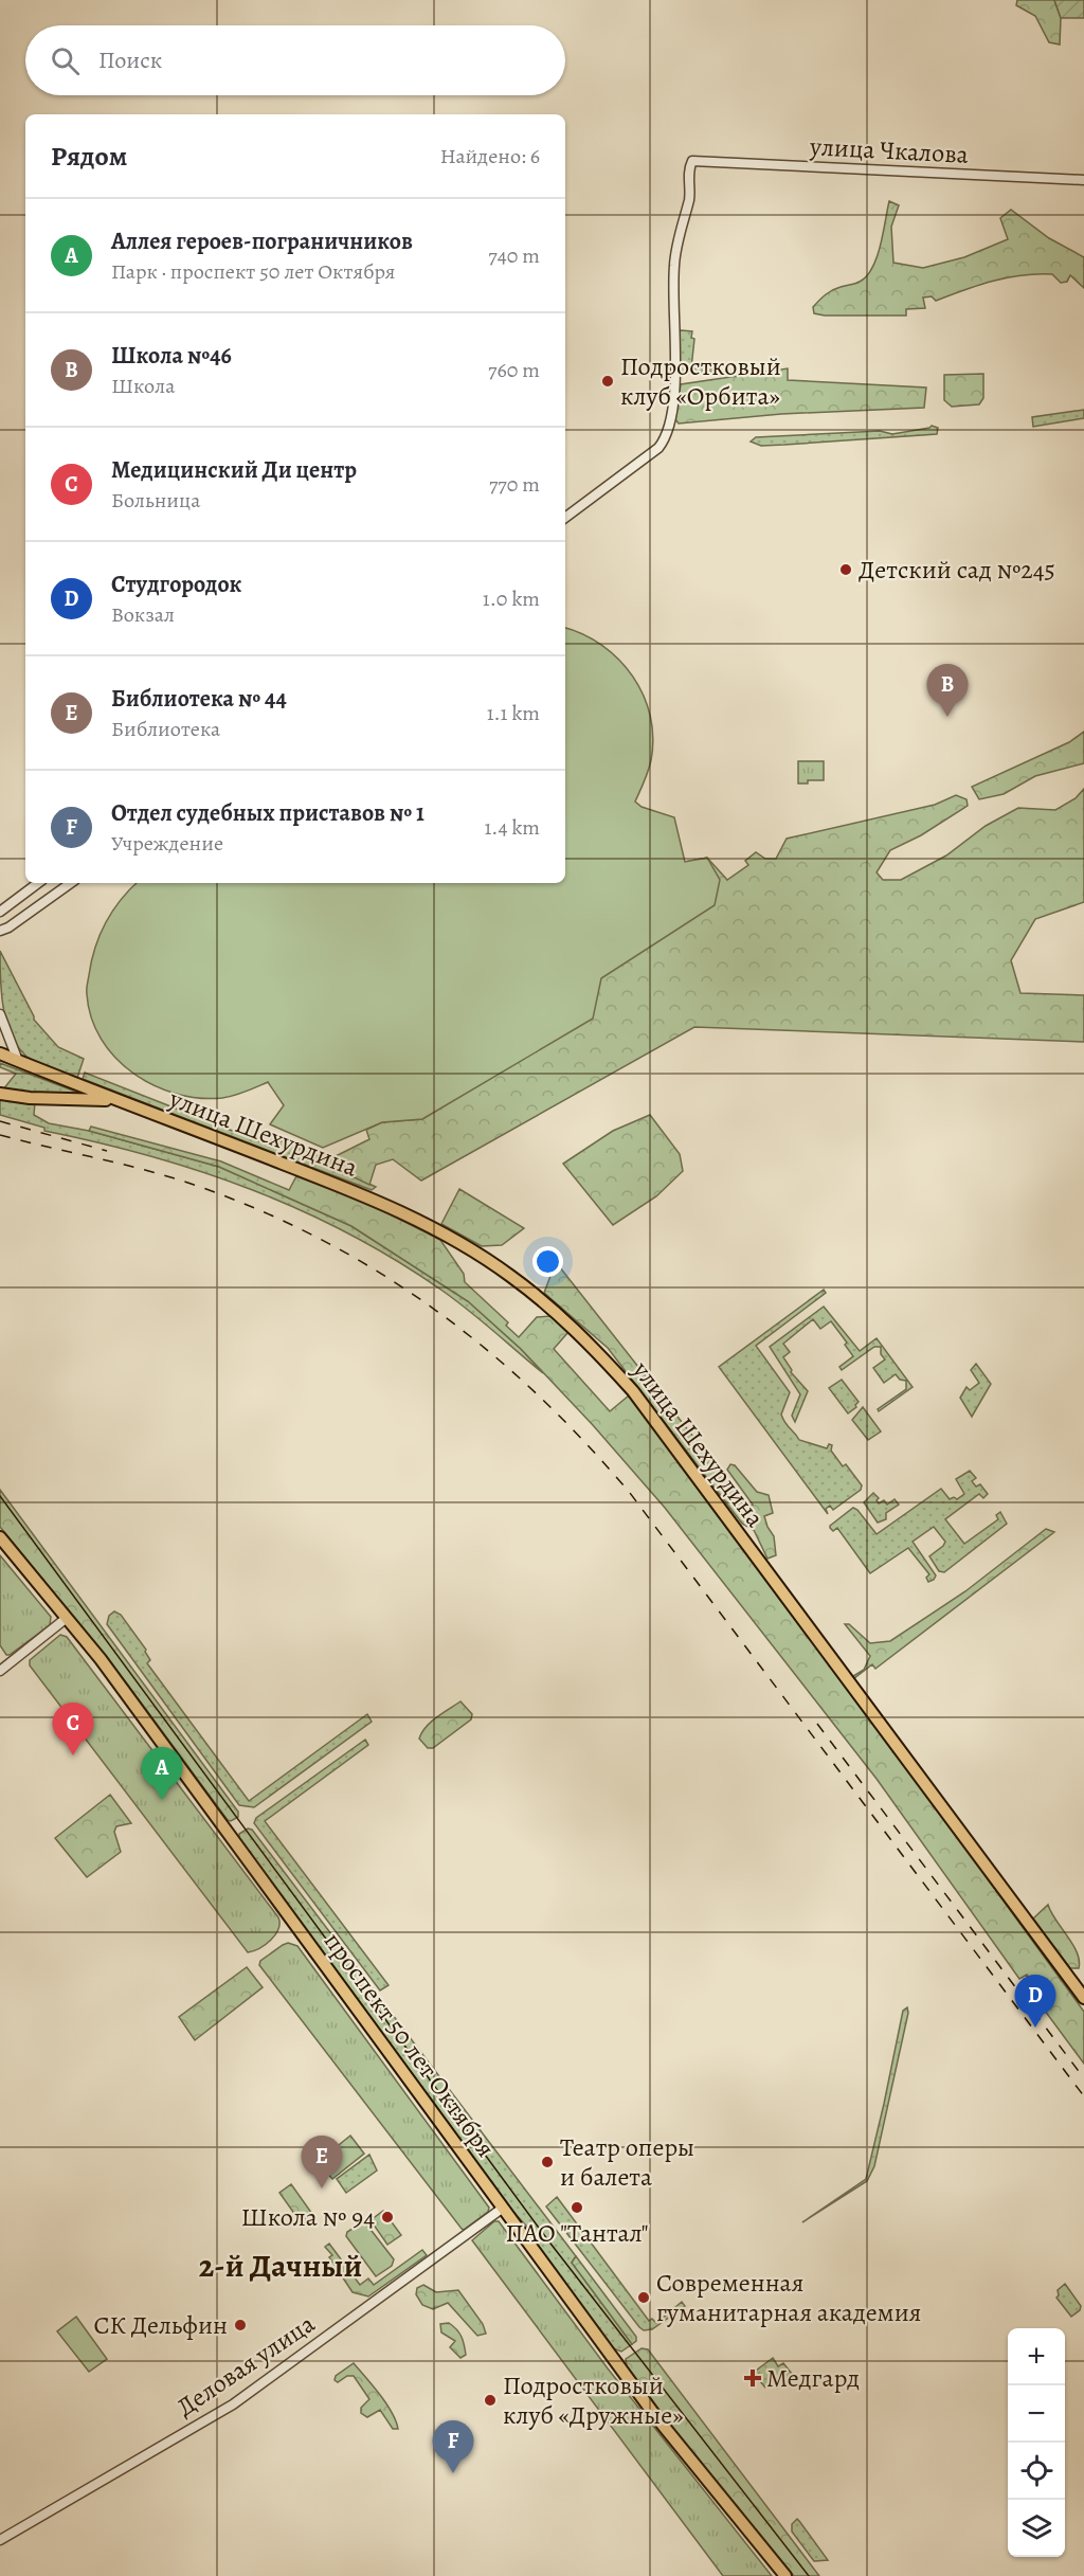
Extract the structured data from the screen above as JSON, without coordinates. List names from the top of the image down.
{
  "streets": {
    "main road": ["улица Шехурдина", "проспект 50 лет Октября"],
    "street": ["улица Чкалова", "Деловая улица"]
  },
  "crossings": [
    ["проспект 50 лет Октября", "Деловая улица"]
  ],
  "districts": ["2-й Дачный"],
  "places": {
    "other": [
      "Подростковый клуб «Орбита»",
      "Детский сад №245",
      "Театр оперы и балета",
      "ПАО \"Тантал\"",
      "Школа № 94",
      "Современная гуманитарная академия",
      "СК Дельфин",
      "Подростковый клуб «Дружные»"
    ],
    "health": ["Медгард"]
  },
  "page": {
    "search": "Поиск",
    "heading": ["Рядом", "Найдено: 6"],
    "list": [
      {
        "mark": "A",
        "name": "Аллея героев-пограничников",
        "note": "Парк · проспект 50 лет Октября",
        "value": "740 m"
      },
      {
        "mark": "B",
        "name": "Школа №46",
        "note": "Школа",
        "value": "760 m"
      },
      {
        "mark": "C",
        "name": "Медицинский Ди центр",
        "note": "Больница",
        "value": "770 m"
      },
      {
        "mark": "D",
        "name": "Студгородок",
        "note": "Вокзал",
        "value": "1.0 km"
      },
      {
        "mark": "E",
        "name": "Библиотека № 44",
        "note": "Библиотека",
        "value": "1.1 km"
      },
      {
        "mark": "F",
        "name": "Отдел судебных приставов № 1",
        "note": "Учреждение",
        "value": "1.4 km"
      }
    ],
    "pins": [
      "B",
      "C",
      "A",
      "D",
      "E",
      "F"
    ],
    "map_buttons": ["+", "−"]
  }
}
